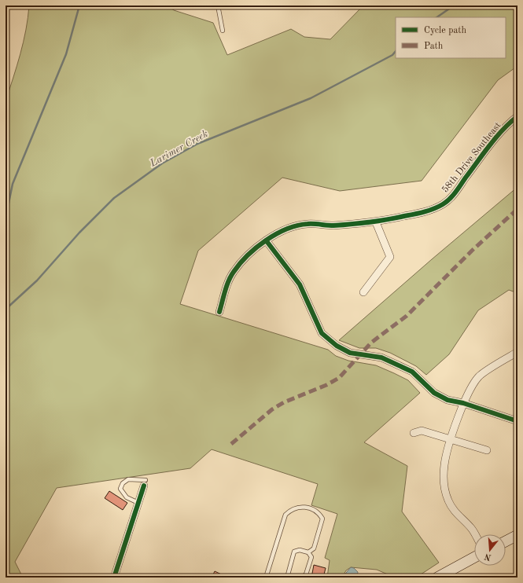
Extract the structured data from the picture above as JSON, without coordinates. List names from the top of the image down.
{
  "streets": {
    "street": ["58th Drive Southeast"]
  },
  "water": ["Larimer Creek"],
  "legend": ["Cycle path", "Path"],
  "north": "bottom"
}
